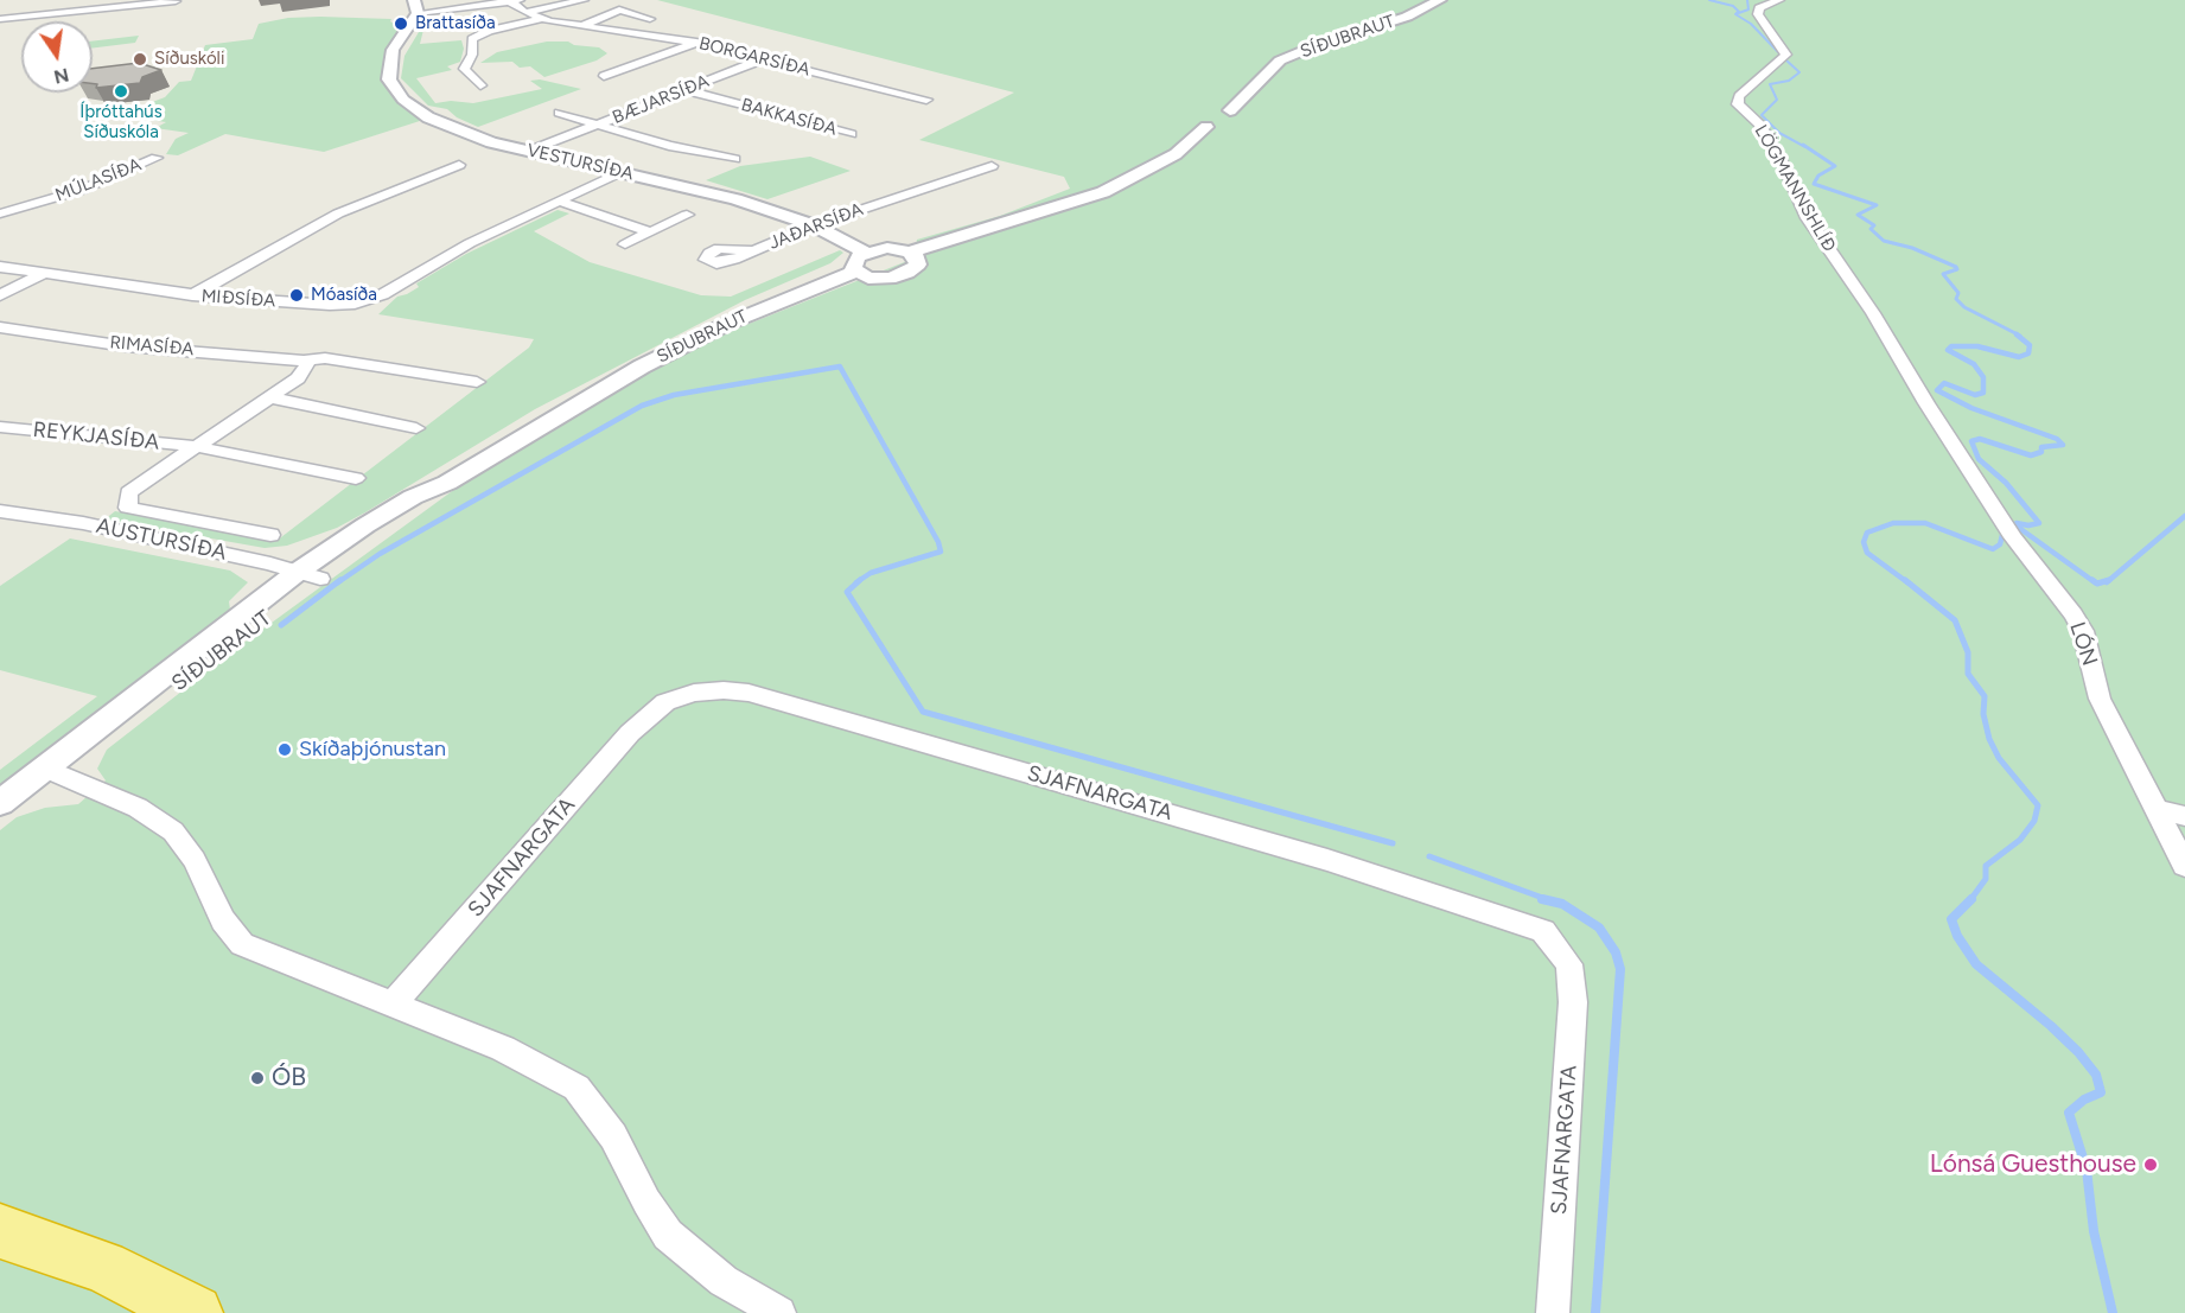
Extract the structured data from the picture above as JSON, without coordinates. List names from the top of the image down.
{
  "streets": {
    "street": [
      "SÍÐUBRAUT",
      "BORGARSÍÐA",
      "BÆJARSÍÐA",
      "BAKKASÍÐA",
      "VESTURSÍÐA",
      "MÚLASÍÐA",
      "LÖGMANNSHLÍÐ",
      "JAÐARSÍÐA",
      "MIÐSÍÐA",
      "RIMASÍÐA",
      "REYKJASÍÐA",
      "AUSTURSÍÐA",
      "LÓN",
      "SJAFNARGATA"
    ]
  },
  "crossings": [
    ["SÍÐUBRAUT", "AUSTURSÍÐA"],
    ["BORGARSÍÐA", "BÆJARSÍÐA"],
    ["BÆJARSÍÐA", "BAKKASÍÐA"],
    ["BÆJARSÍÐA", "VESTURSÍÐA"],
    ["VESTURSÍÐA", "JAÐARSÍÐA"],
    ["VESTURSÍÐA", "MIÐSÍÐA"],
    ["LÖGMANNSHLÍÐ", "LÓN"]
  ],
  "places": [
    "Brattasíða",
    "Síðuskóli",
    "Íþróttahús Síðuskóla",
    "Móasíða",
    "Skíðaþjónustan",
    "ÓB",
    "Lónsá Guesthouse"
  ],
  "north": "bottom"
}
